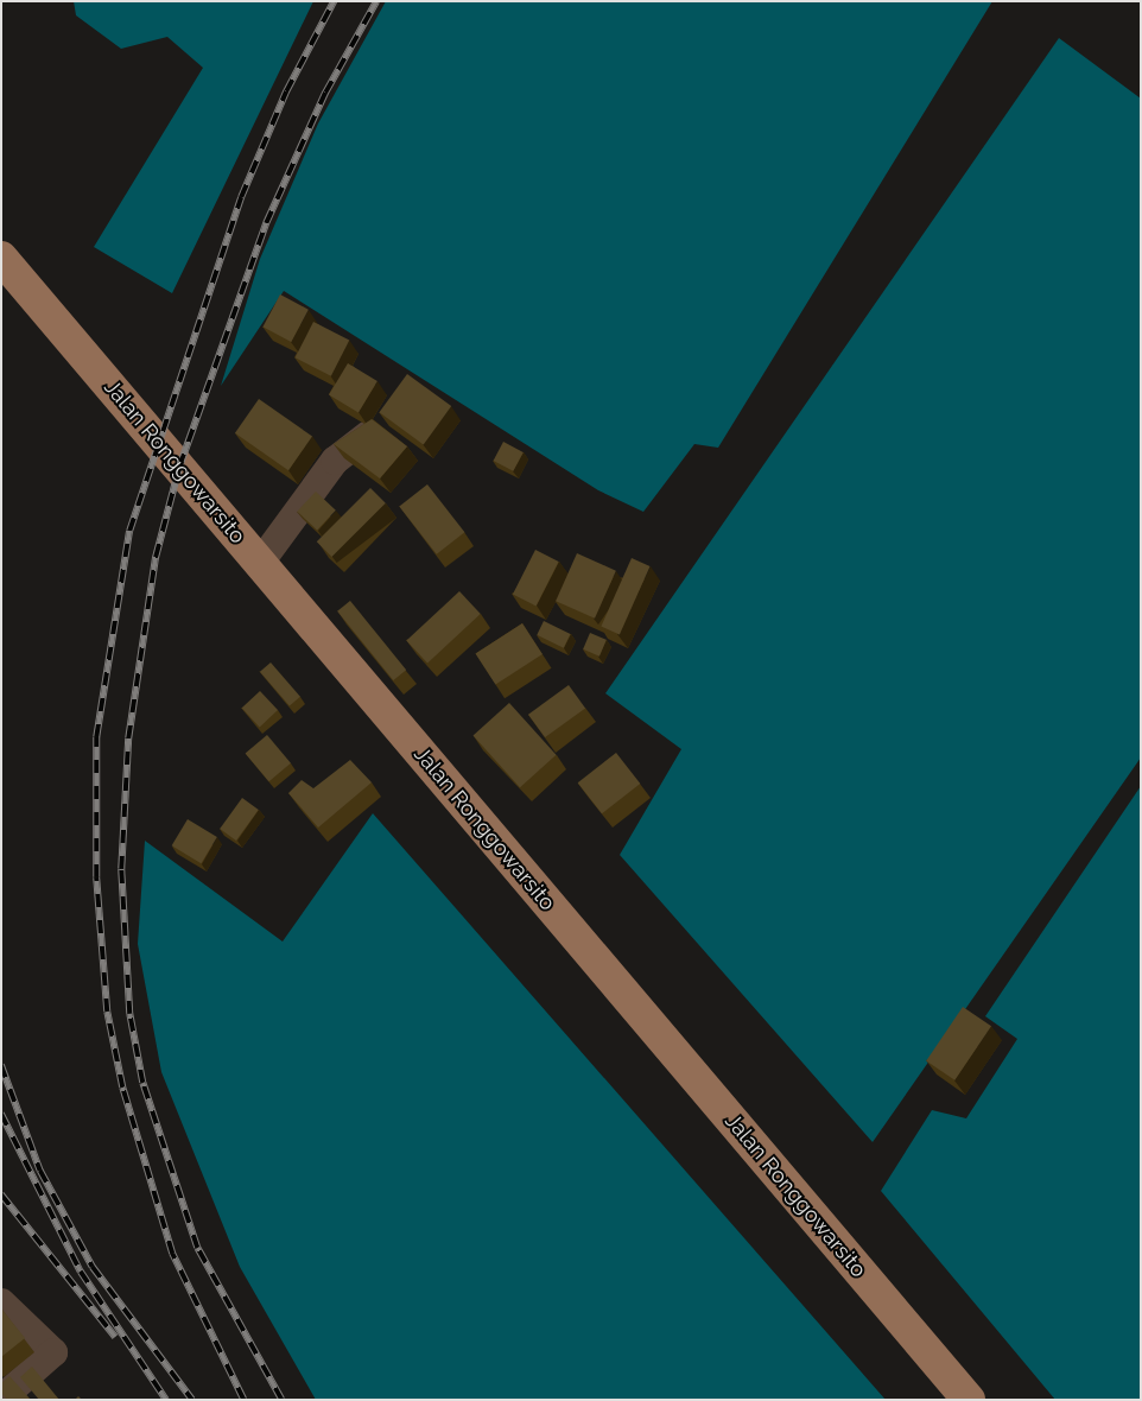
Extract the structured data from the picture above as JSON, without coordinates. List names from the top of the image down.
{
  "streets": {
    "main road": ["Jalan Ronggowarsito"]
  }
}
